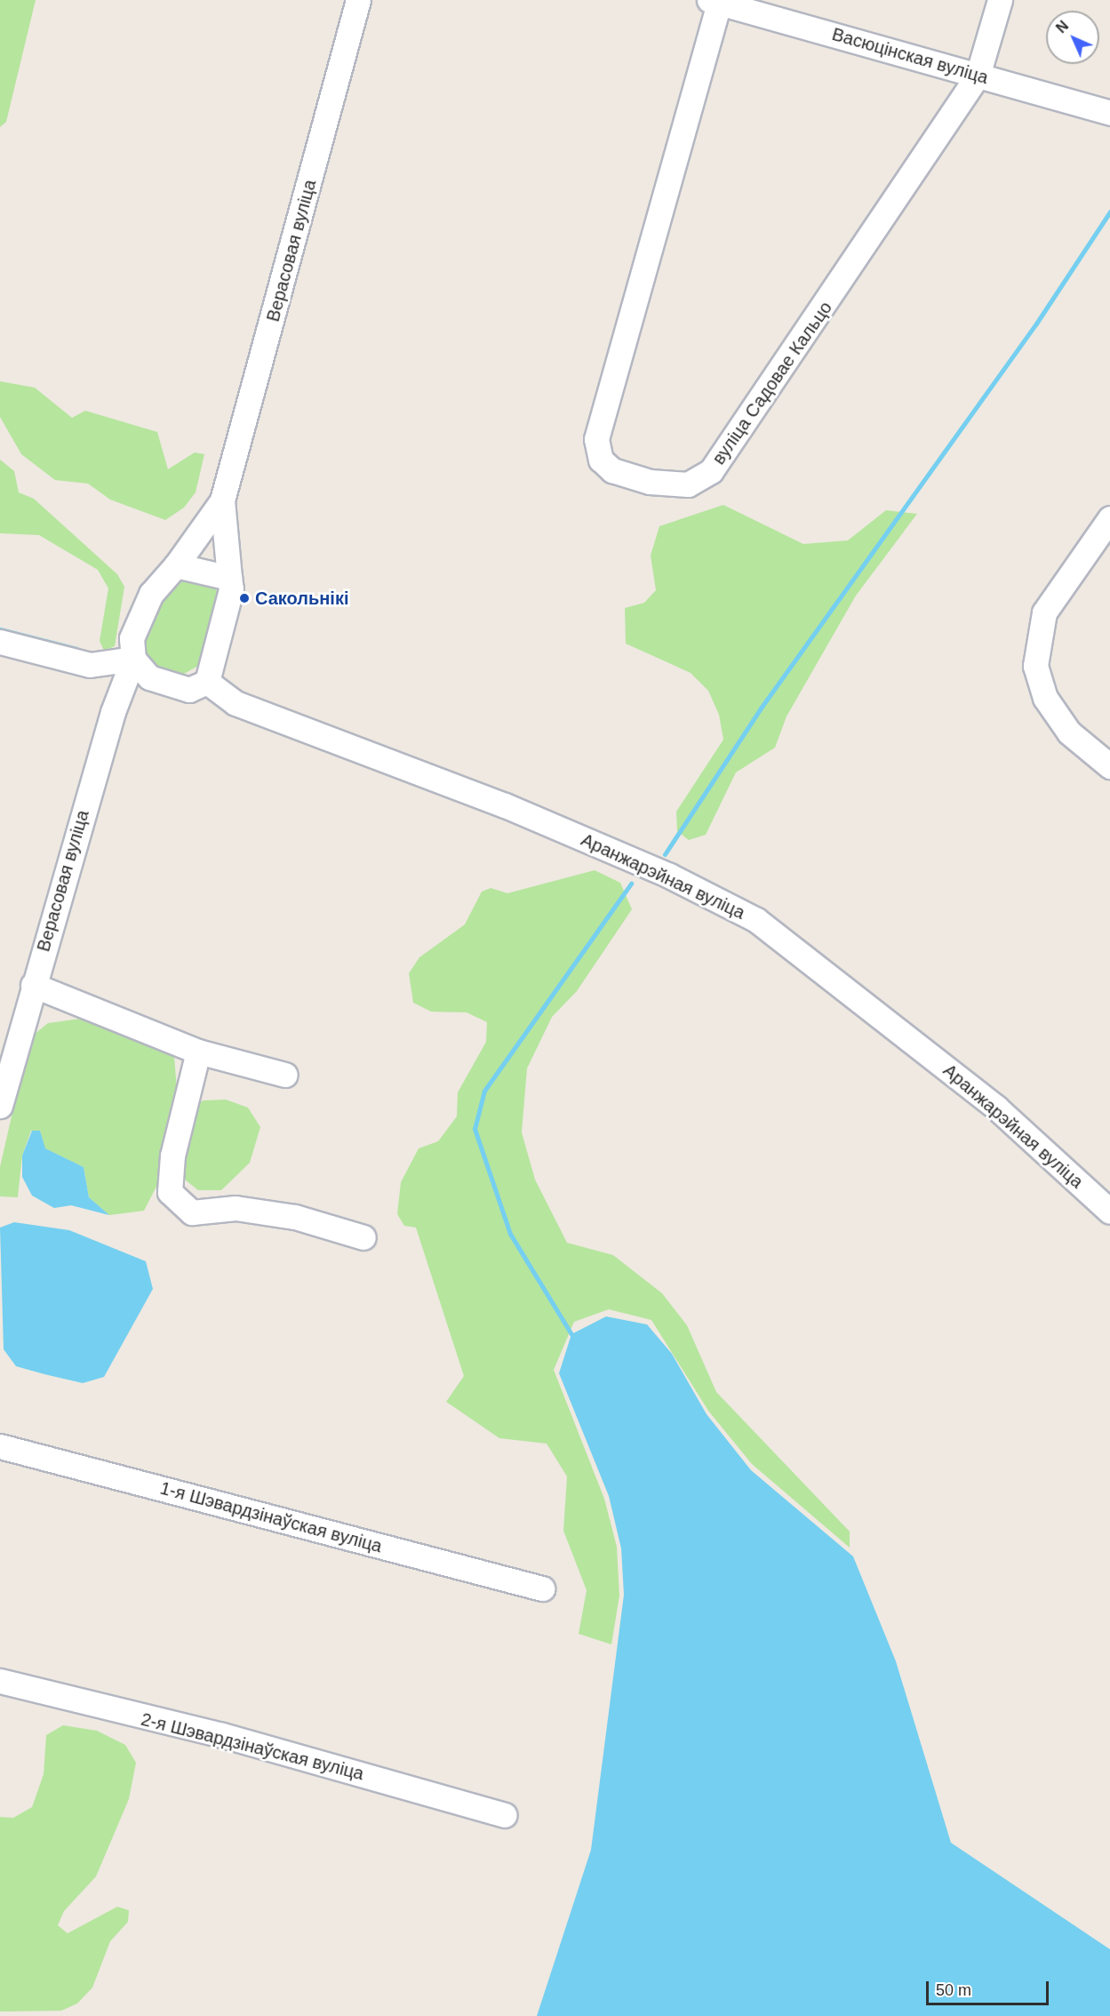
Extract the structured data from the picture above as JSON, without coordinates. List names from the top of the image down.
{
  "streets": {
    "street": [
      "Васюцінская вуліца",
      "Верасовая вуліца",
      "вуліца Садовае Кальцо",
      "Аранжарэйная вуліца",
      "1-я Шэвардзінаўская вуліца",
      "2-я Шэвардзінаўская вуліца"
    ]
  },
  "crossings": [
    ["Васюцінская вуліца", "вуліца Садовае Кальцо"],
    ["Верасовая вуліца", "Аранжарэйная вуліца"]
  ],
  "places": ["Сакольнікі"],
  "scale_bar": "50 m",
  "north": "top left"
}
